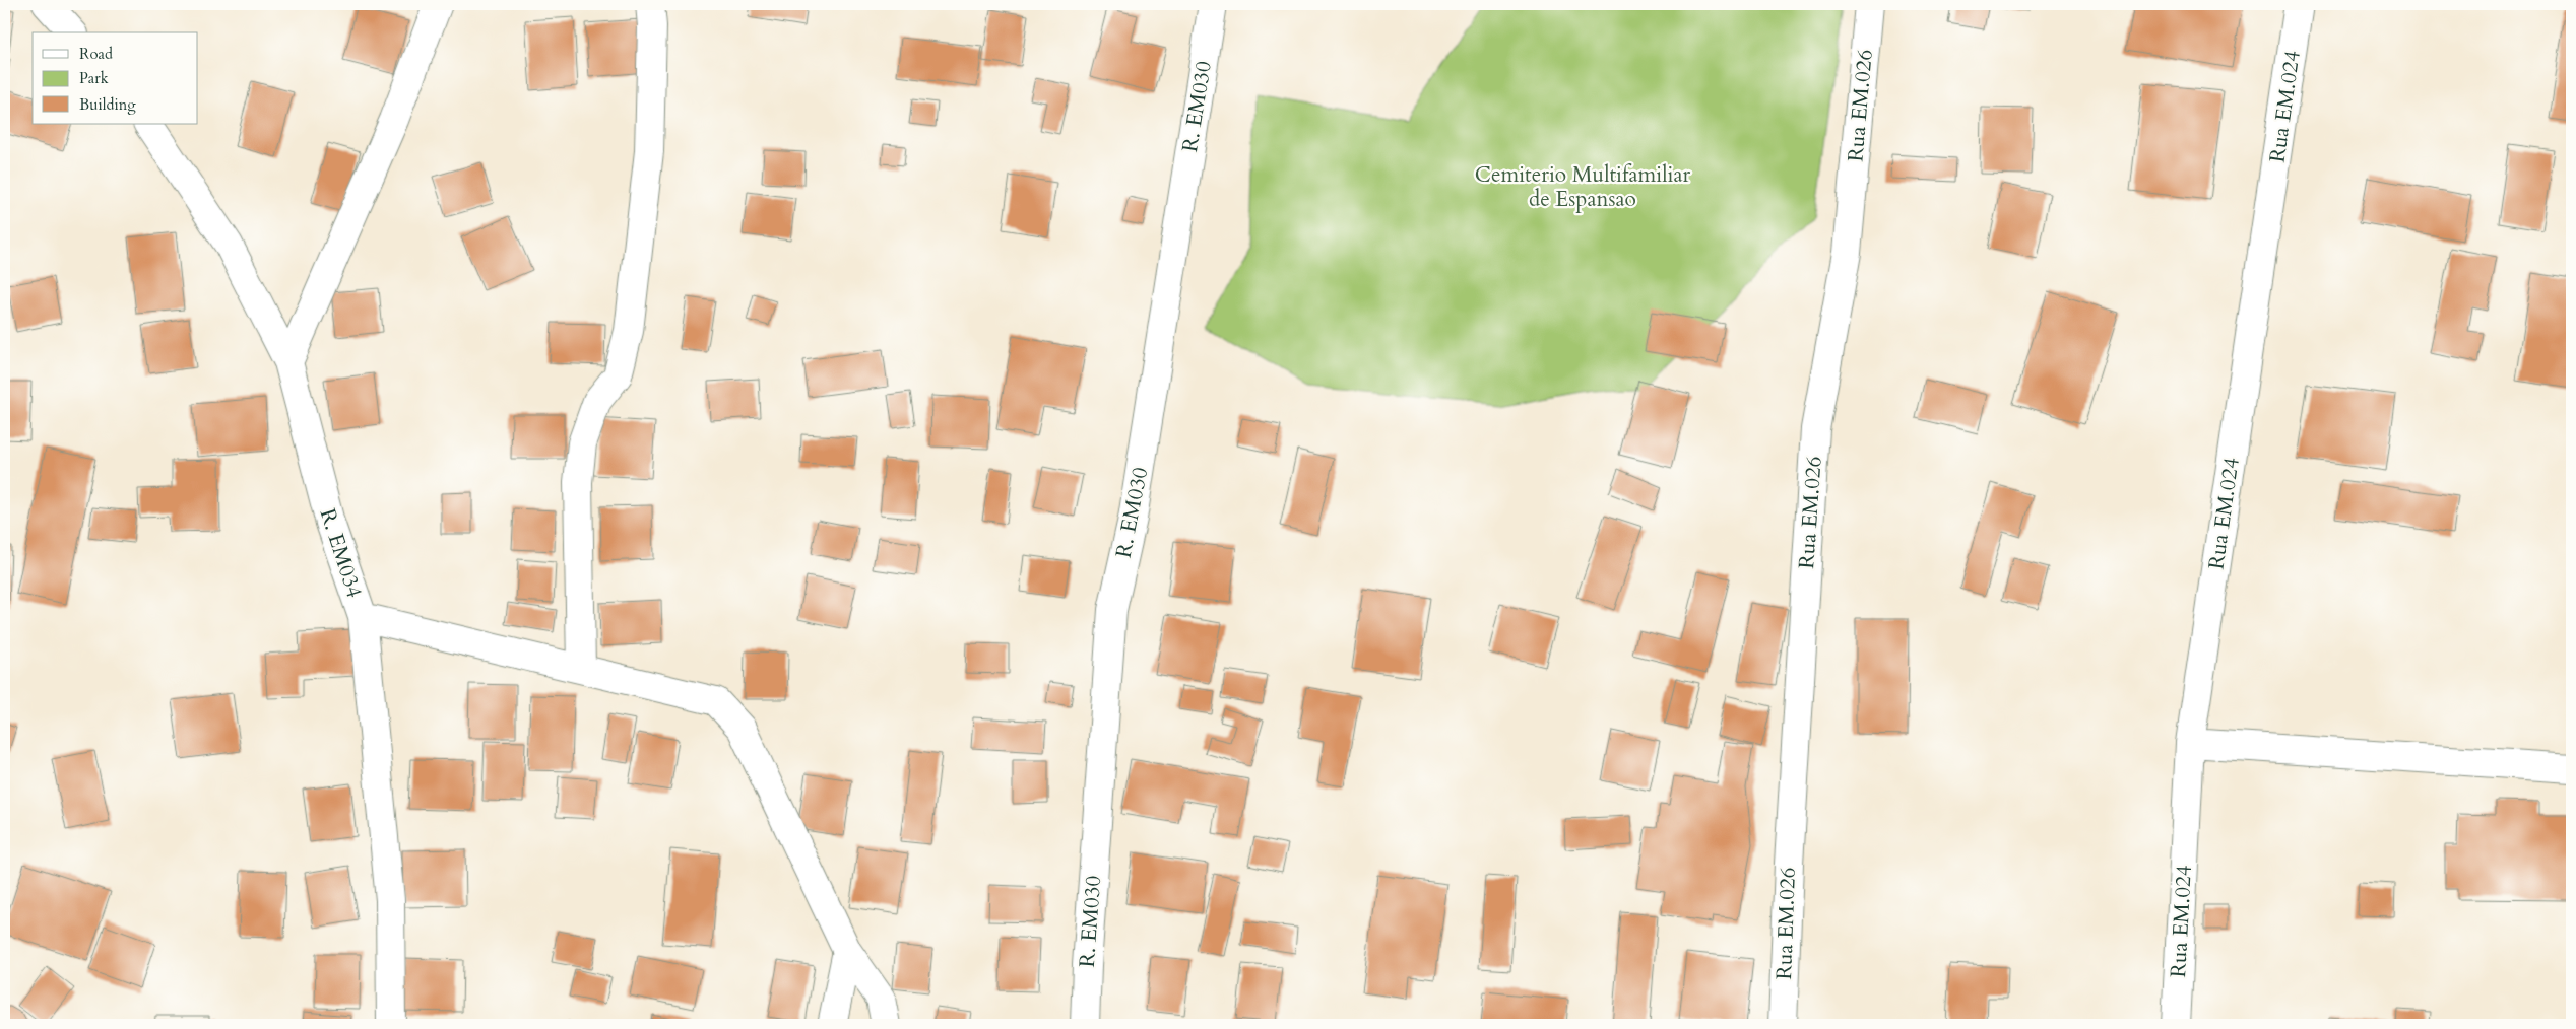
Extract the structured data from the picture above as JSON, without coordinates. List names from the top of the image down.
{
  "streets": {
    "street": [
      "Rua EM.026",
      "R. EM030",
      "Rua EM.024",
      "R. EM034"
    ]
  },
  "parks": ["Cemiterio Multifamiliar de Espansao"],
  "legend": ["Road", "Park", "Building"]
}
